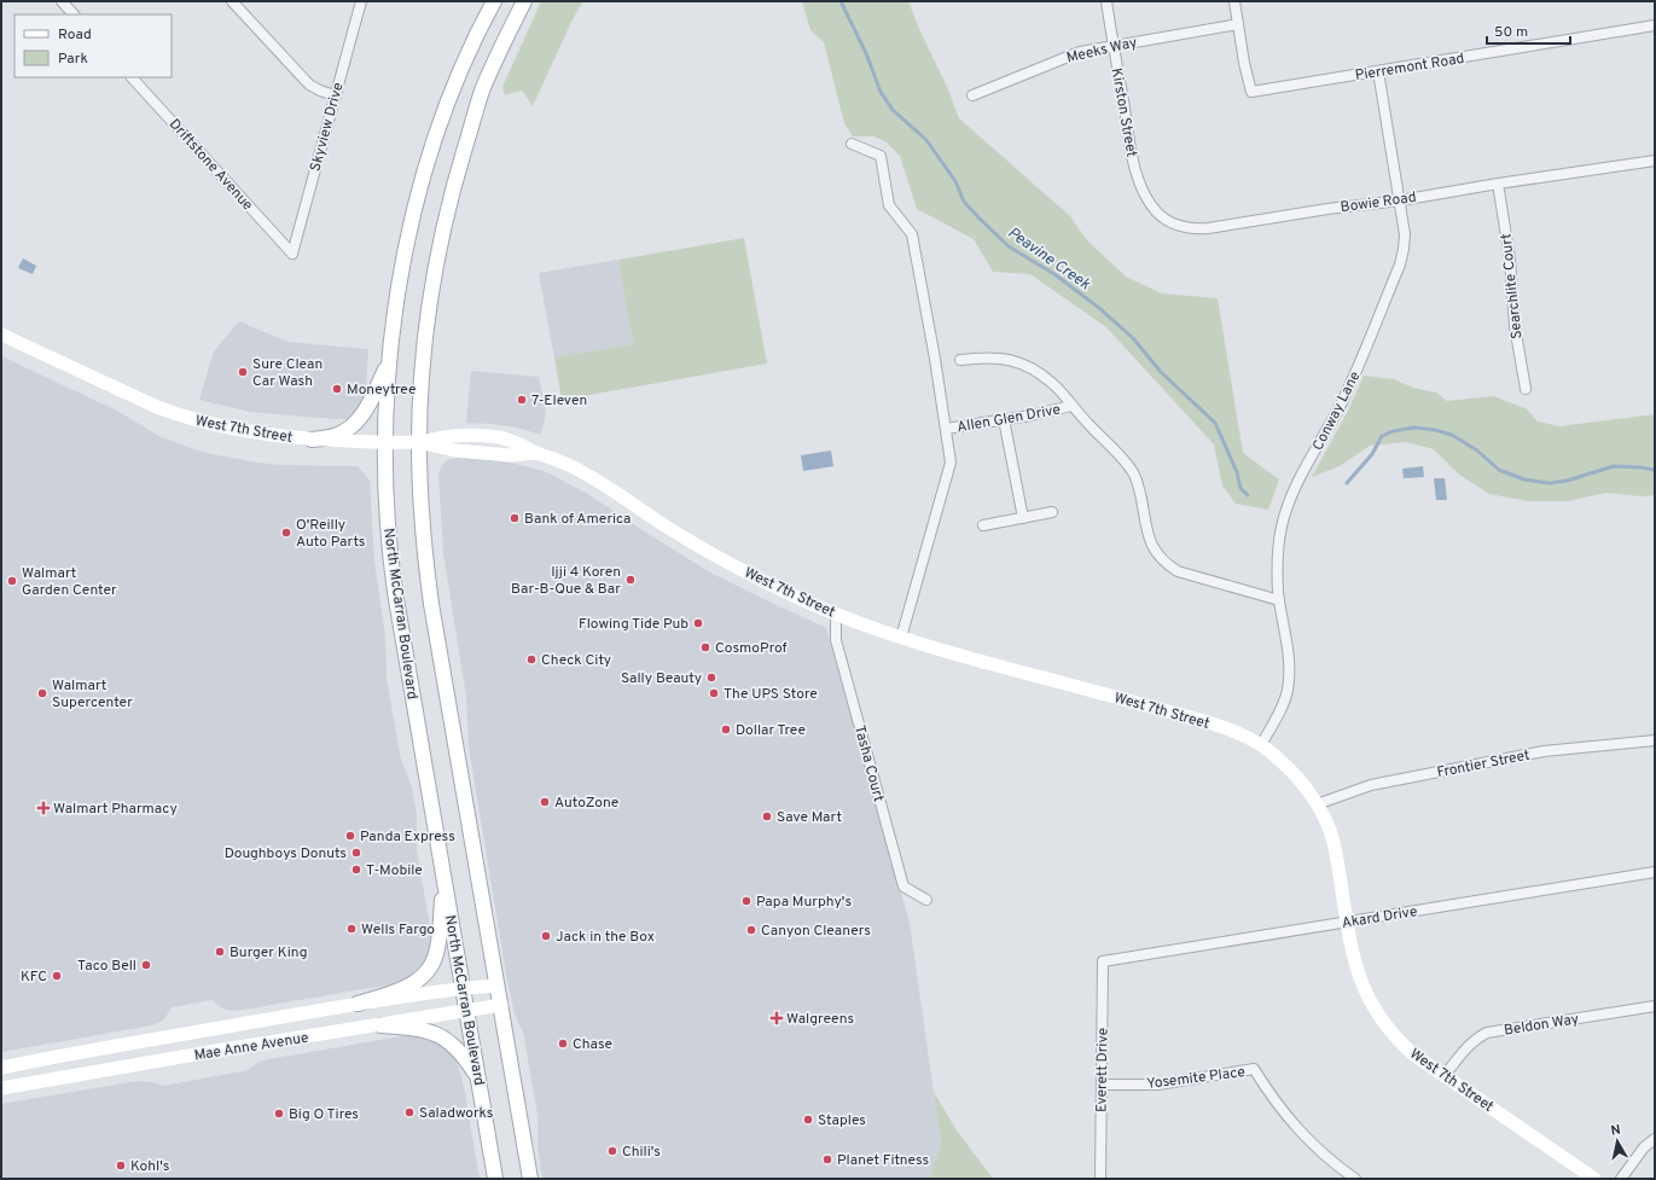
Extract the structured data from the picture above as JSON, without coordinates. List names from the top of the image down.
{
  "streets": {
    "main road": ["West 7th Street", "North McCarran Boulevard", "Mae Anne Avenue"],
    "street": [
      "Meeks Way",
      "Pierremont Road",
      "Kirston Street",
      "Skyview Drive",
      "Driftstone Avenue",
      "Bowie Road",
      "Searchlite Court",
      "Conway Lane",
      "Allen Glen Drive",
      "Tasha Court",
      "Frontier Street",
      "Akard Drive",
      "Beldon Way",
      "Everett Drive",
      "Yosemite Place"
    ]
  },
  "crossings": [
    ["Meeks Way", "Pierremont Road"],
    ["Meeks Way", "Kirston Street"],
    ["Pierremont Road", "Conway Lane"],
    ["Kirston Street", "Bowie Road"],
    ["Skyview Drive", "Driftstone Avenue"],
    ["Bowie Road", "Searchlite Court"],
    ["Bowie Road", "Conway Lane"],
    ["Conway Lane", "Allen Glen Drive"],
    ["Conway Lane", "West 7th Street"],
    ["West 7th Street", "North McCarran Boulevard"],
    ["West 7th Street", "Tasha Court"],
    ["West 7th Street", "Frontier Street"],
    ["West 7th Street", "Akard Drive"],
    ["West 7th Street", "Beldon Way"],
    ["North McCarran Boulevard", "Mae Anne Avenue"],
    ["Akard Drive", "Everett Drive"],
    ["Everett Drive", "Yosemite Place"]
  ],
  "water": ["Peavine Creek"],
  "places": {
    "other": [
      "Sure Clean Car Wash",
      "Moneytree",
      "7-Eleven",
      "Bank of America",
      "O'Reilly Auto Parts",
      "Ijji 4 Koren Bar-B-Que & Bar",
      "Walmart Garden Center",
      "Flowing Tide Pub",
      "CosmoProf",
      "Check City",
      "Sally Beauty",
      "Walmart Supercenter",
      "The UPS Store",
      "Dollar Tree",
      "AutoZone",
      "Save Mart",
      "Panda Express",
      "Doughboys Donuts",
      "T-Mobile",
      "Papa Murphy's",
      "Wells Fargo",
      "Canyon Cleaners",
      "Jack in the Box",
      "Burger King",
      "Taco Bell",
      "KFC",
      "Chase",
      "Saladworks",
      "Big O Tires",
      "Staples",
      "Chili's",
      "Planet Fitness",
      "Kohl's"
    ],
    "health": ["Walmart Pharmacy", "Walgreens"]
  },
  "legend": ["Road", "Park"],
  "scale_bar": "50 m",
  "north": "top"
}
